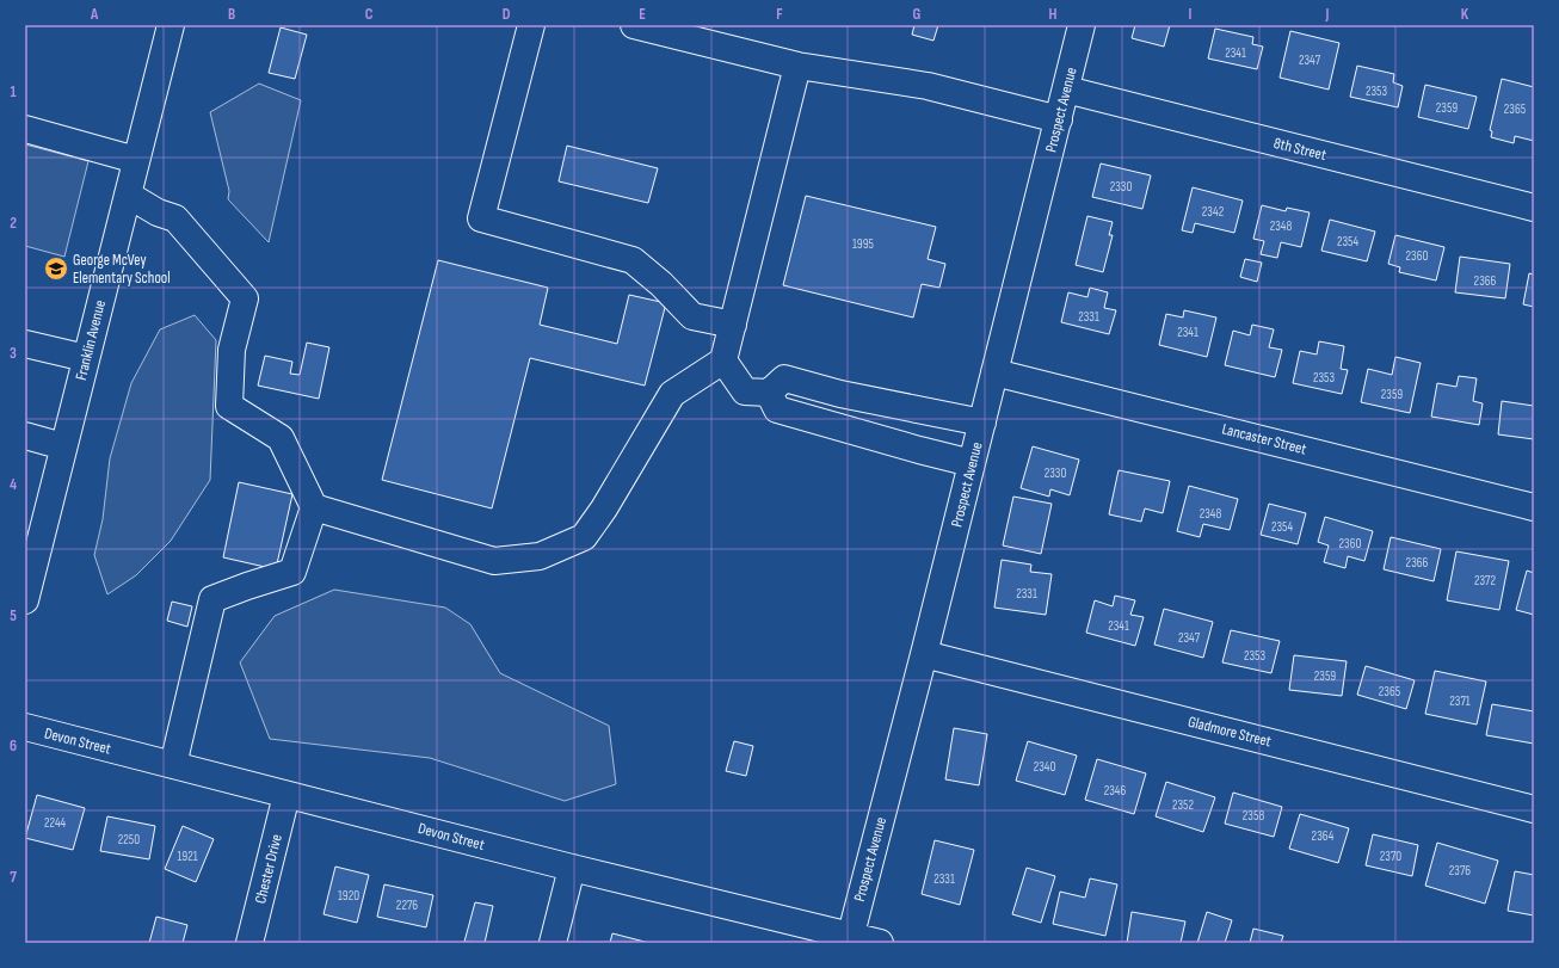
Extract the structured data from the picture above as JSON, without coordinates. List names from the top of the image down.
{
  "streets": {
    "street": [
      "Prospect Avenue",
      "8th Street",
      "Franklin Avenue",
      "Lancaster Street",
      "Gladmore Street",
      "Devon Street",
      "Chester Drive"
    ]
  },
  "crossings": [
    ["Prospect Avenue", "8th Street"],
    ["Prospect Avenue", "Lancaster Street"],
    ["Prospect Avenue", "Gladmore Street"],
    ["Prospect Avenue", "Devon Street"],
    ["Devon Street", "Chester Drive"]
  ],
  "places": {
    "school or university": ["George McVey Elementary School"]
  },
  "house_numbers": [
    "2341",
    "2347",
    "2353",
    "2359",
    "2365",
    "2330",
    "2342",
    "2348",
    "2354",
    "1995",
    "2360",
    "2366",
    "2331",
    "2341",
    "2353",
    "2359",
    "2330",
    "2348",
    "2354",
    "2360",
    "2366",
    "2372",
    "2331",
    "2341",
    "2347",
    "2353",
    "2359",
    "2365",
    "2371",
    "2340",
    "2346",
    "2352",
    "2358",
    "2244",
    "2364",
    "2250",
    "1921",
    "2370",
    "2376",
    "2331",
    "1920",
    "2276"
  ],
  "grid": {
    "columns": [
      "A",
      "B",
      "C",
      "D",
      "E",
      "F",
      "G",
      "H",
      "I",
      "J",
      "K"
    ],
    "rows": [
      "1",
      "2",
      "3",
      "4",
      "5",
      "6",
      "7"
    ]
  }
}
